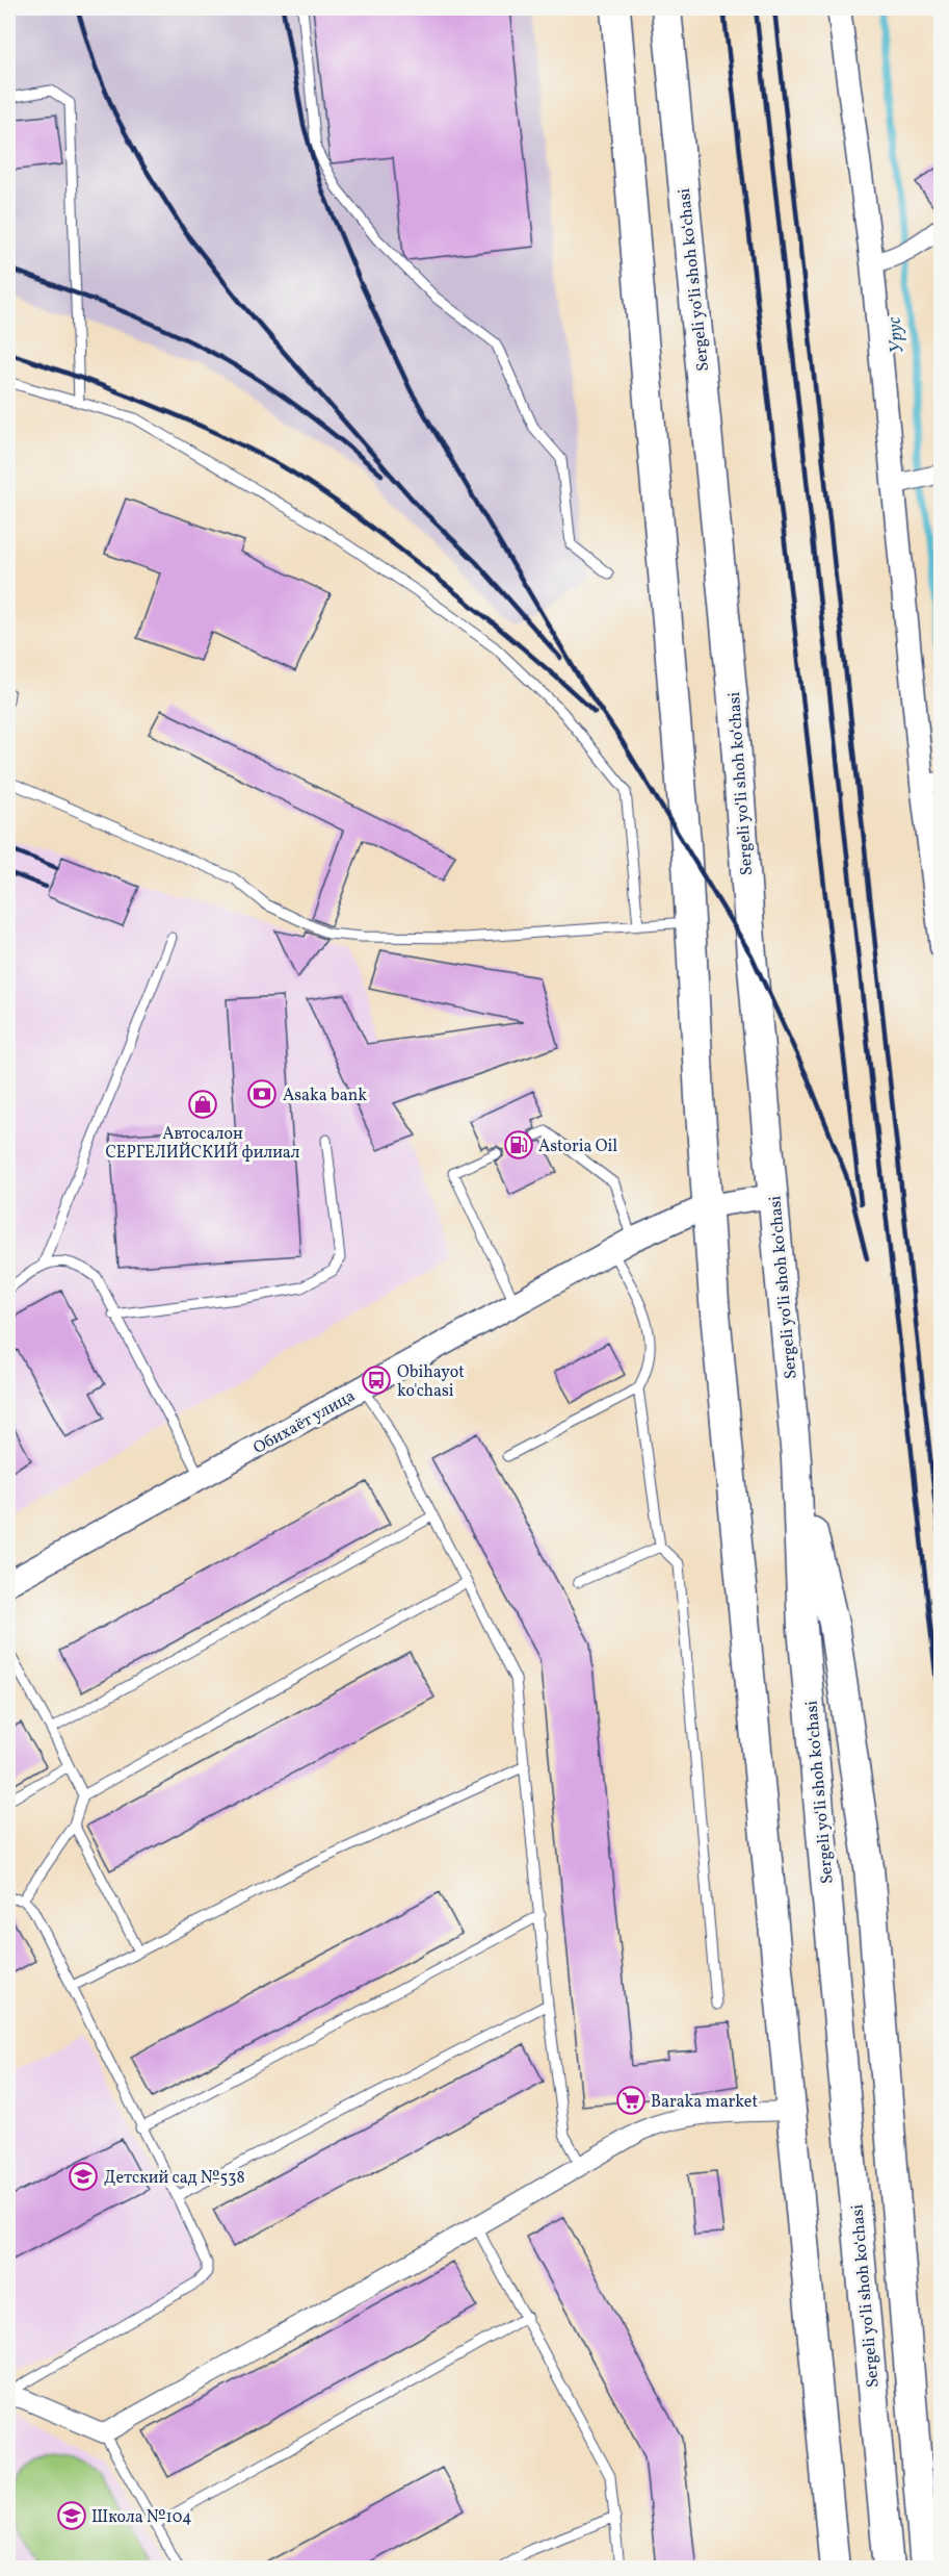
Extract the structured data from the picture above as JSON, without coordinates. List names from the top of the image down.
{
  "streets": {
    "main road": ["Sergeli yo‘li shoh ko‘chasi"],
    "street": ["Обихаёт улица"]
  },
  "crossings": [
    ["Sergeli yo‘li shoh ko‘chasi", "Обихаёт улица"]
  ],
  "water": ["Урус"],
  "places": {
    "bank": ["Asaka bank"],
    "shop": ["Автосалон СЕРГЕЛИЙСКИЙ филиал"],
    "fuel station": ["Astoria Oil"],
    "bus stop": ["Obihayot ko'chasi"],
    "supermarket": ["Baraka market"],
    "school or university": ["Детский сад №538", "Школа №104"]
  }
}
